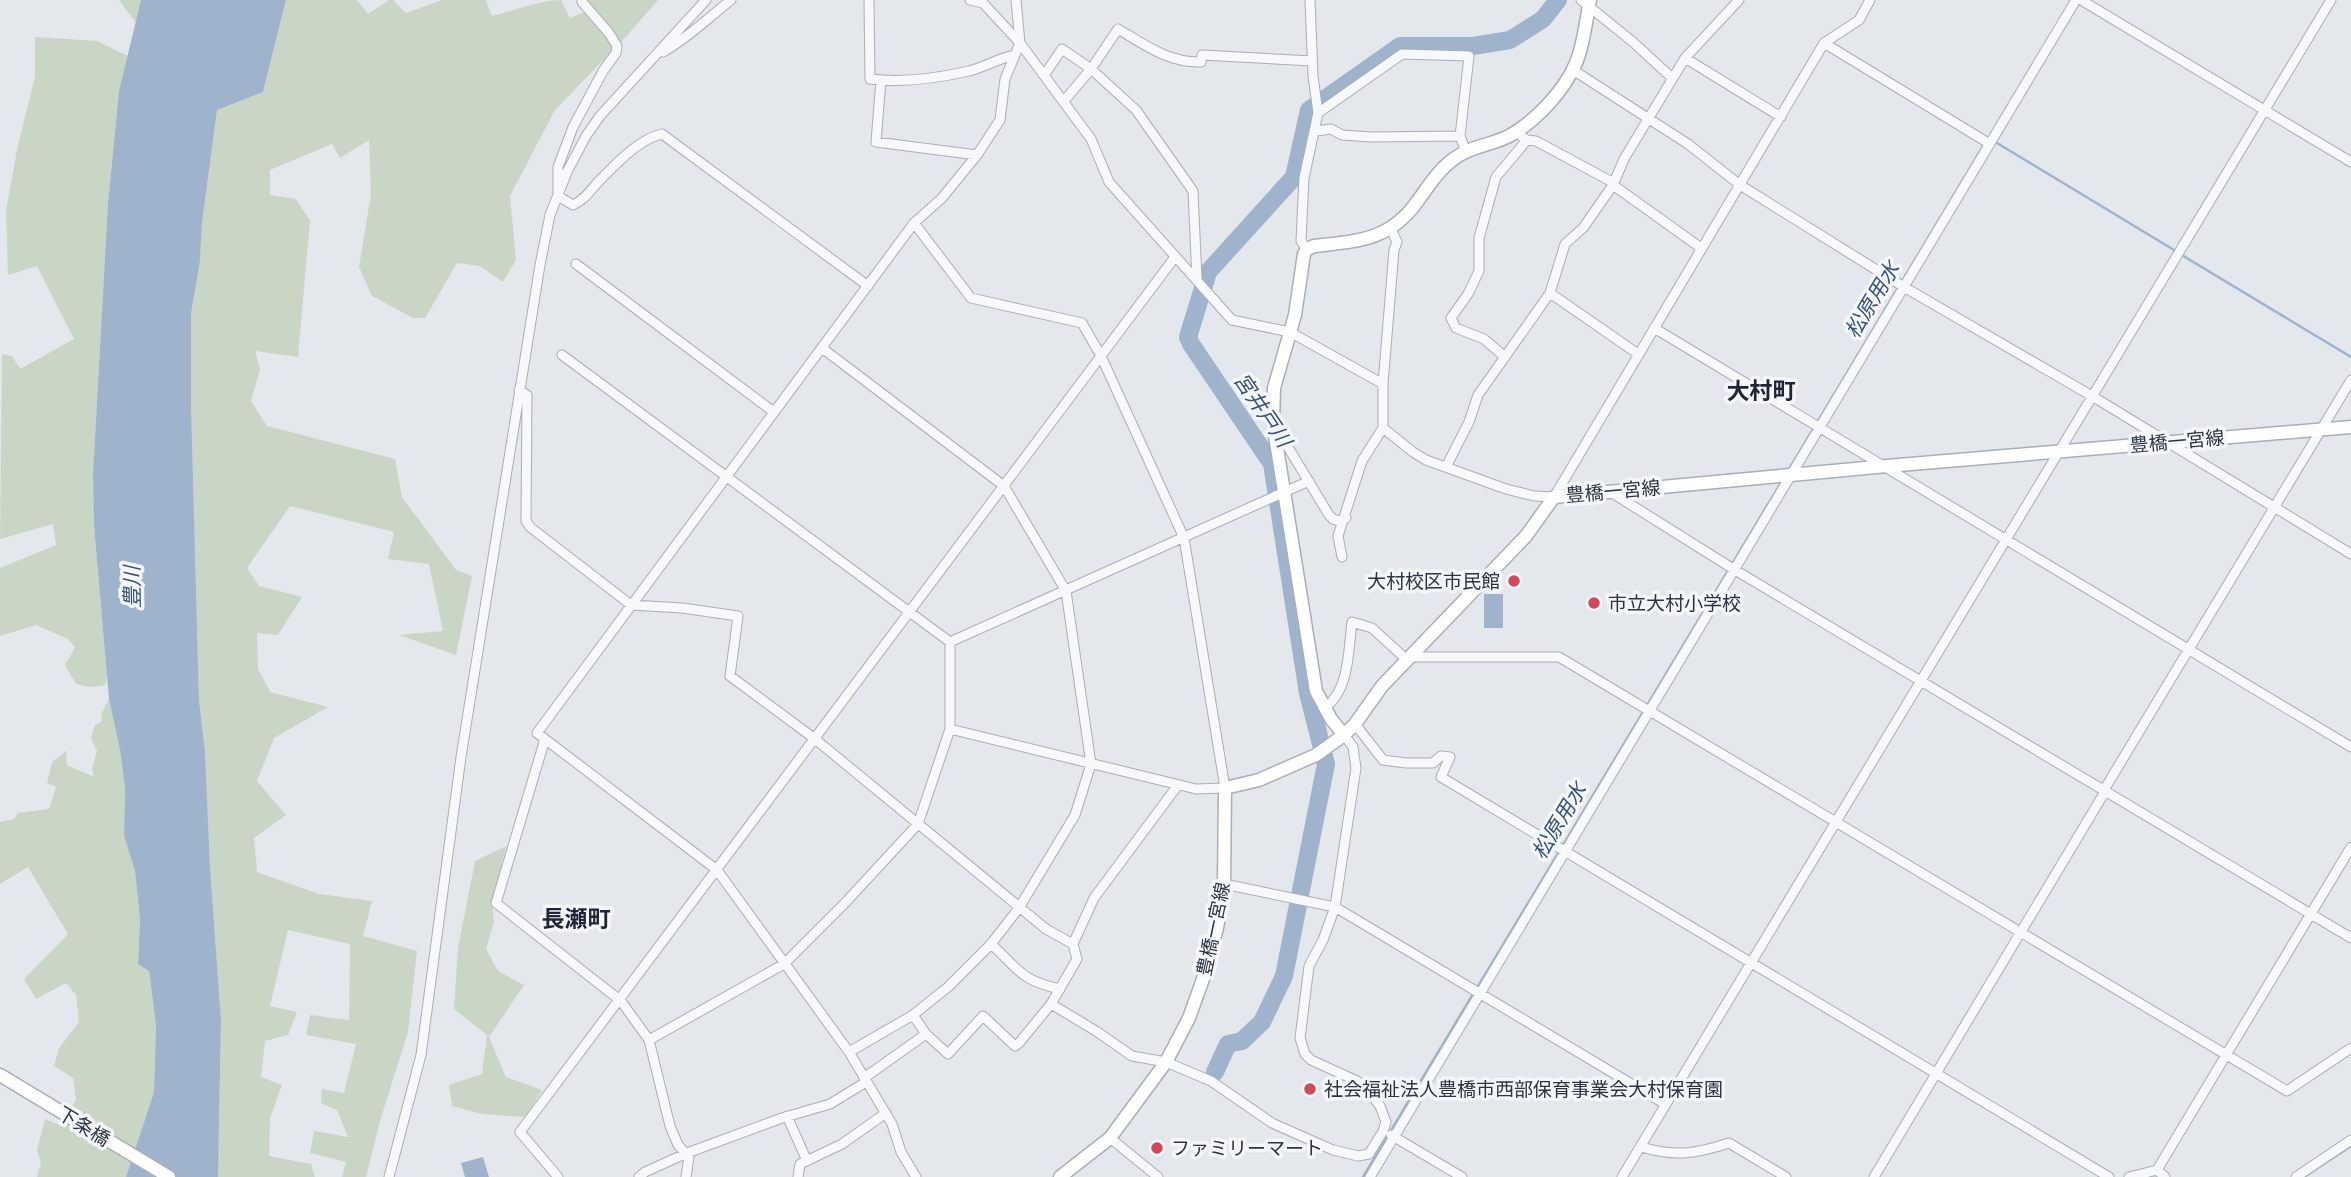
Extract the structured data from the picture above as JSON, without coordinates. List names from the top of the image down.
{
  "streets": {
    "main road": ["豊橋一宮線", "下条橋"]
  },
  "districts": ["大村町", "長瀬町"],
  "water": ["松原用水", "宮井戸川", "豊川"],
  "places": [
    "大村校区市民館",
    "市立大村小学校",
    "社会福祉法人豊橋市西部保育事業会大村保育園",
    "ファミリーマート"
  ]
}
